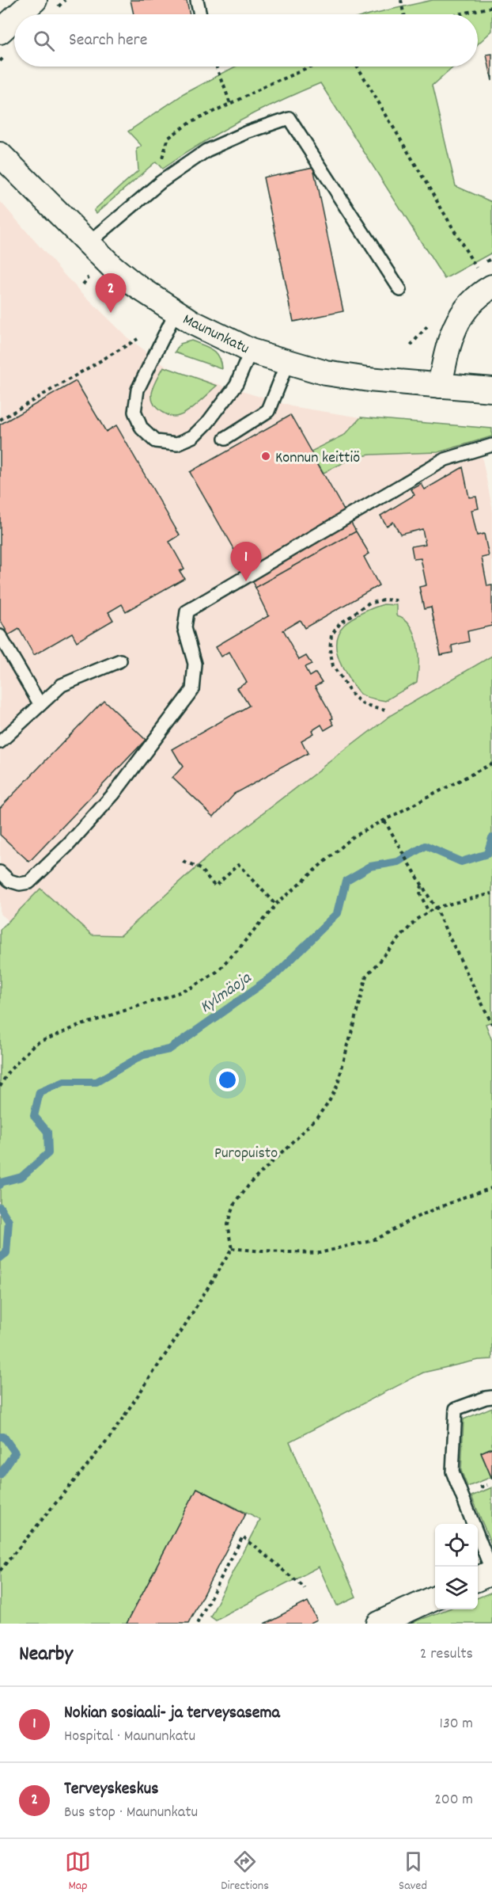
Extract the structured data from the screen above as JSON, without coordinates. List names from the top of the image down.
{
  "streets": {
    "street": ["Maununkatu"]
  },
  "water": ["Kylmäoja"],
  "parks": ["Puropuisto"],
  "places": ["Konnun keittiö"],
  "page": {
    "search": "Search here",
    "pins": ["2", "1"],
    "heading": ["Nearby", "2 results"],
    "list": [
      {
        "mark": "1",
        "name": "Nokian sosiaali- ja terveysasema",
        "note": "Hospital · Maununkatu",
        "value": "130 m"
      },
      {
        "mark": "2",
        "name": "Terveyskeskus",
        "note": "Bus stop · Maununkatu",
        "value": "200 m"
      }
    ],
    "nav": ["Map", "Directions", "Saved"]
  }
}
